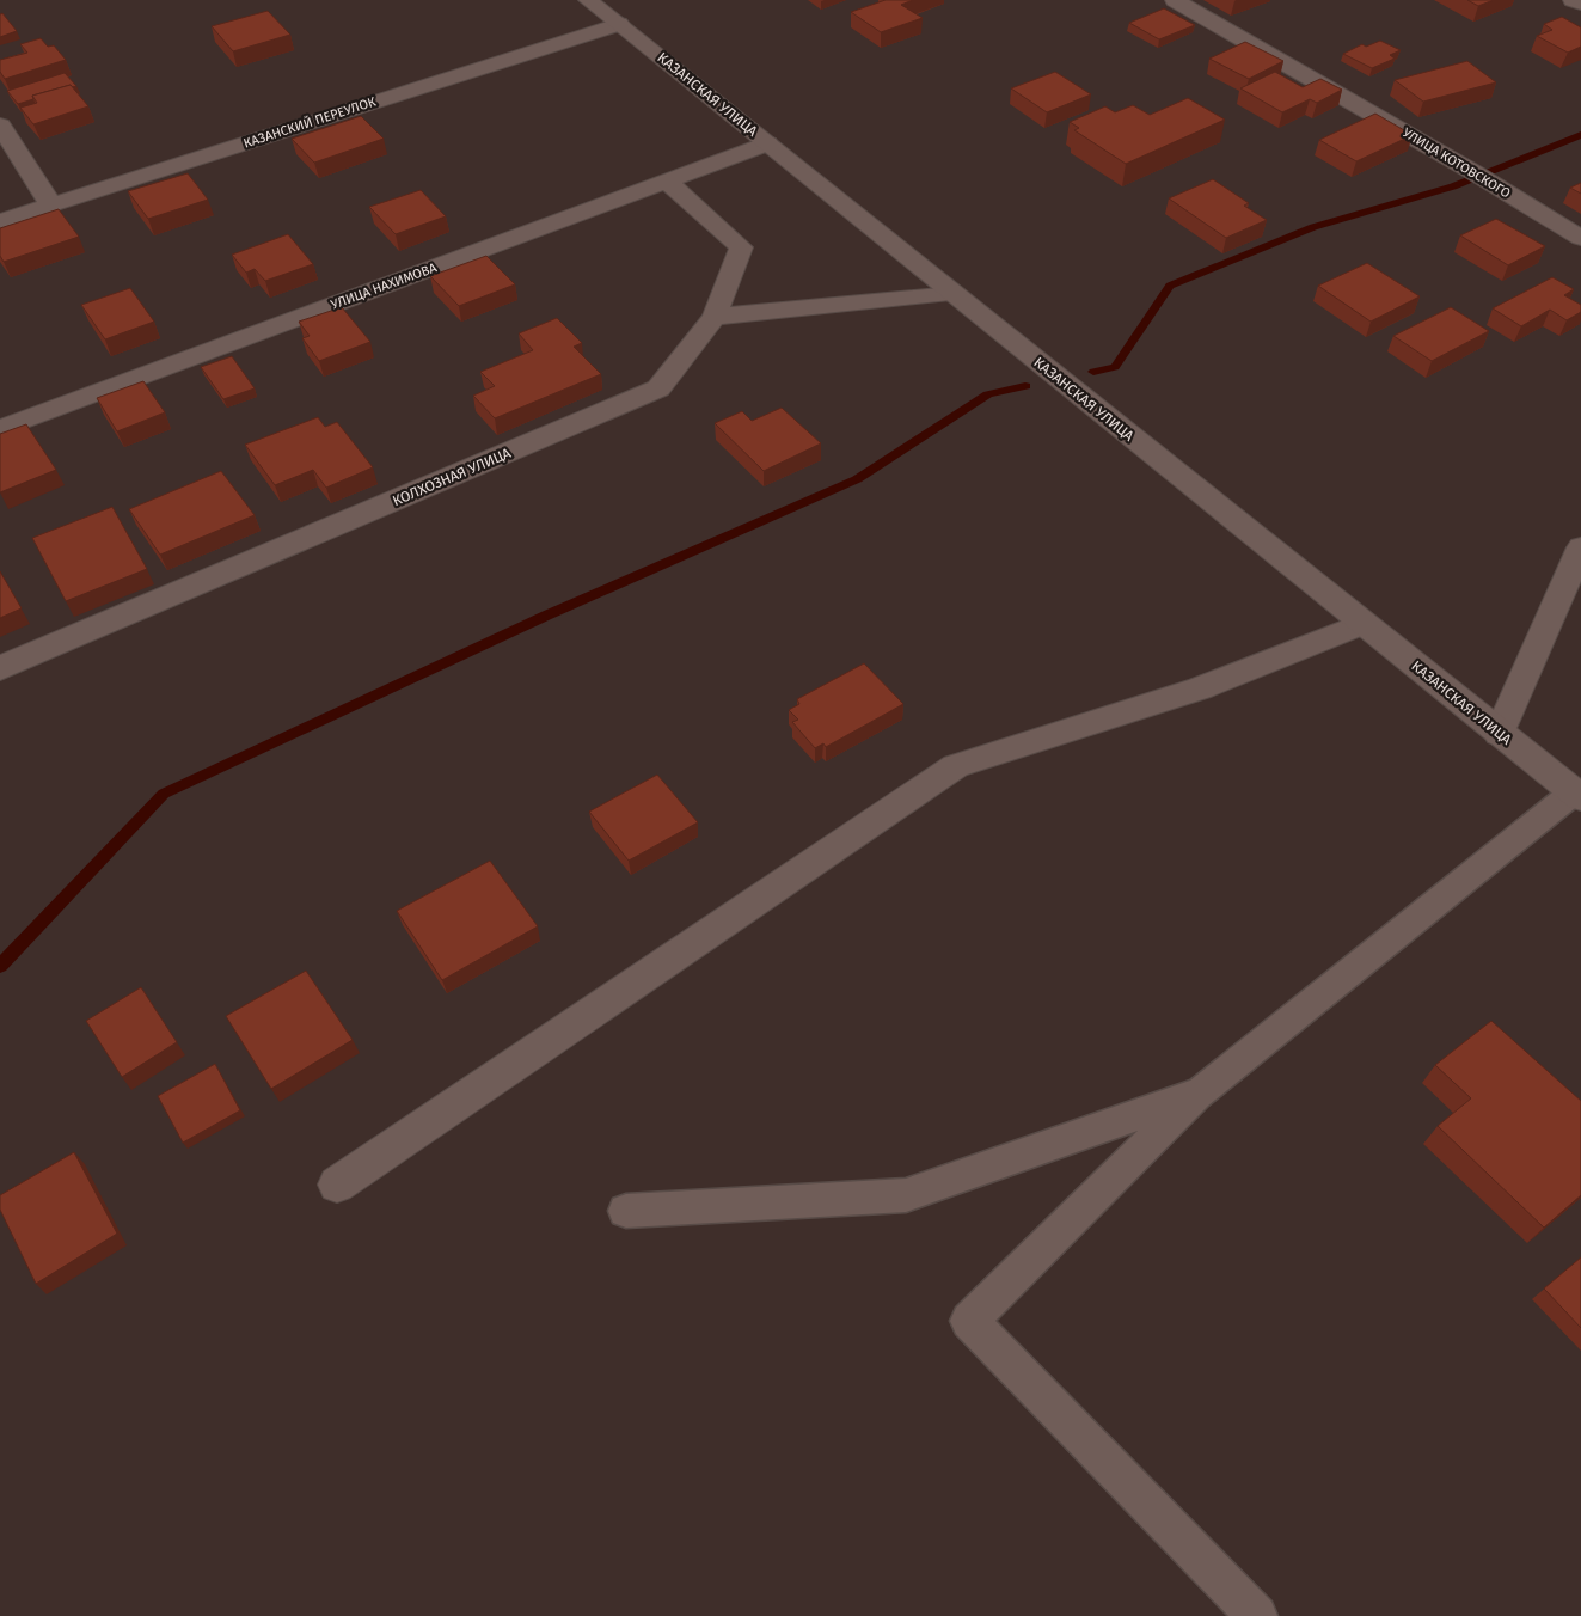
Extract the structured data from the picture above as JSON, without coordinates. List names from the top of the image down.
{
  "streets": {
    "street": [
      "КАЗАНСКАЯ УЛИЦА",
      "КАЗАНСКИЙ ПЕРЕУЛОК",
      "УЛИЦА КОТОВСКОГО",
      "УЛИЦА НАХИМОВА",
      "КОЛХОЗНАЯ УЛИЦА"
    ]
  },
  "crossings": [
    ["КАЗАНСКАЯ УЛИЦА", "КАЗАНСКИЙ ПЕРЕУЛОК"],
    ["КАЗАНСКАЯ УЛИЦА", "УЛИЦА НАХИМОВА"],
    ["УЛИЦА НАХИМОВА", "КОЛХОЗНАЯ УЛИЦА"]
  ]
}
